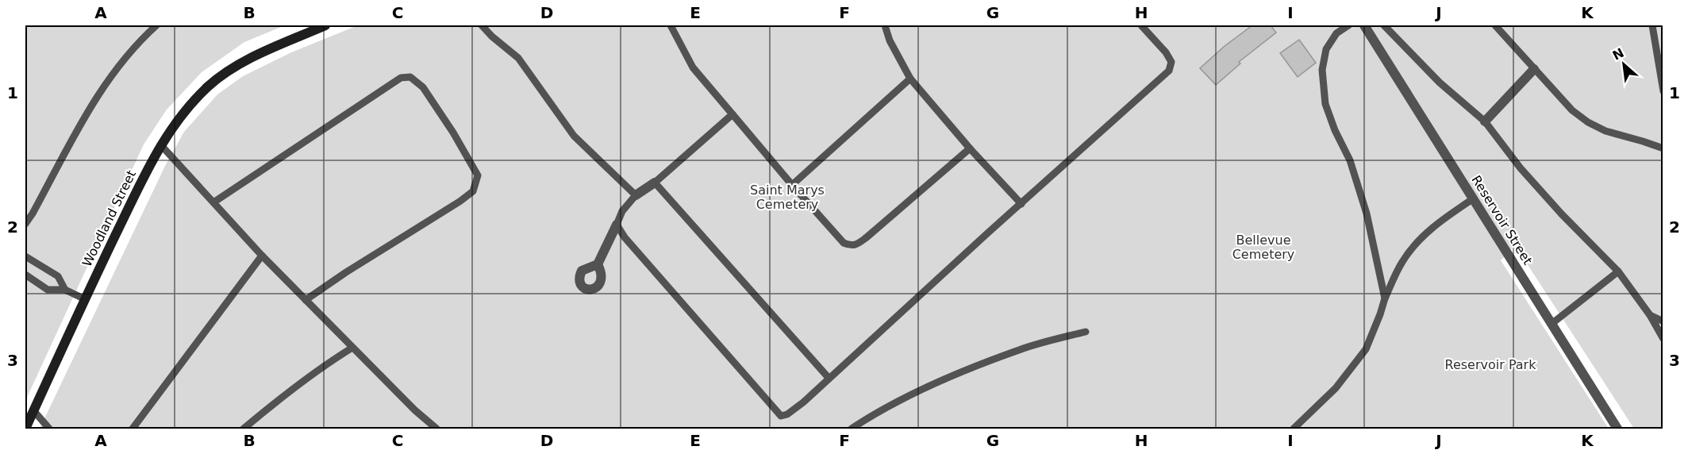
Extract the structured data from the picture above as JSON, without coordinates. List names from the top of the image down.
{
  "streets": {
    "main road": ["Woodland Street"],
    "street": ["Reservoir Street"]
  },
  "parks": ["Saint Marys Cemetery", "Bellevue Cemetery", "Reservoir Park"],
  "north": "top left",
  "grid": {
    "columns": [
      "A",
      "B",
      "C",
      "D",
      "E",
      "F",
      "G",
      "H",
      "I",
      "J",
      "K"
    ],
    "rows": ["1", "2", "3"]
  }
}
